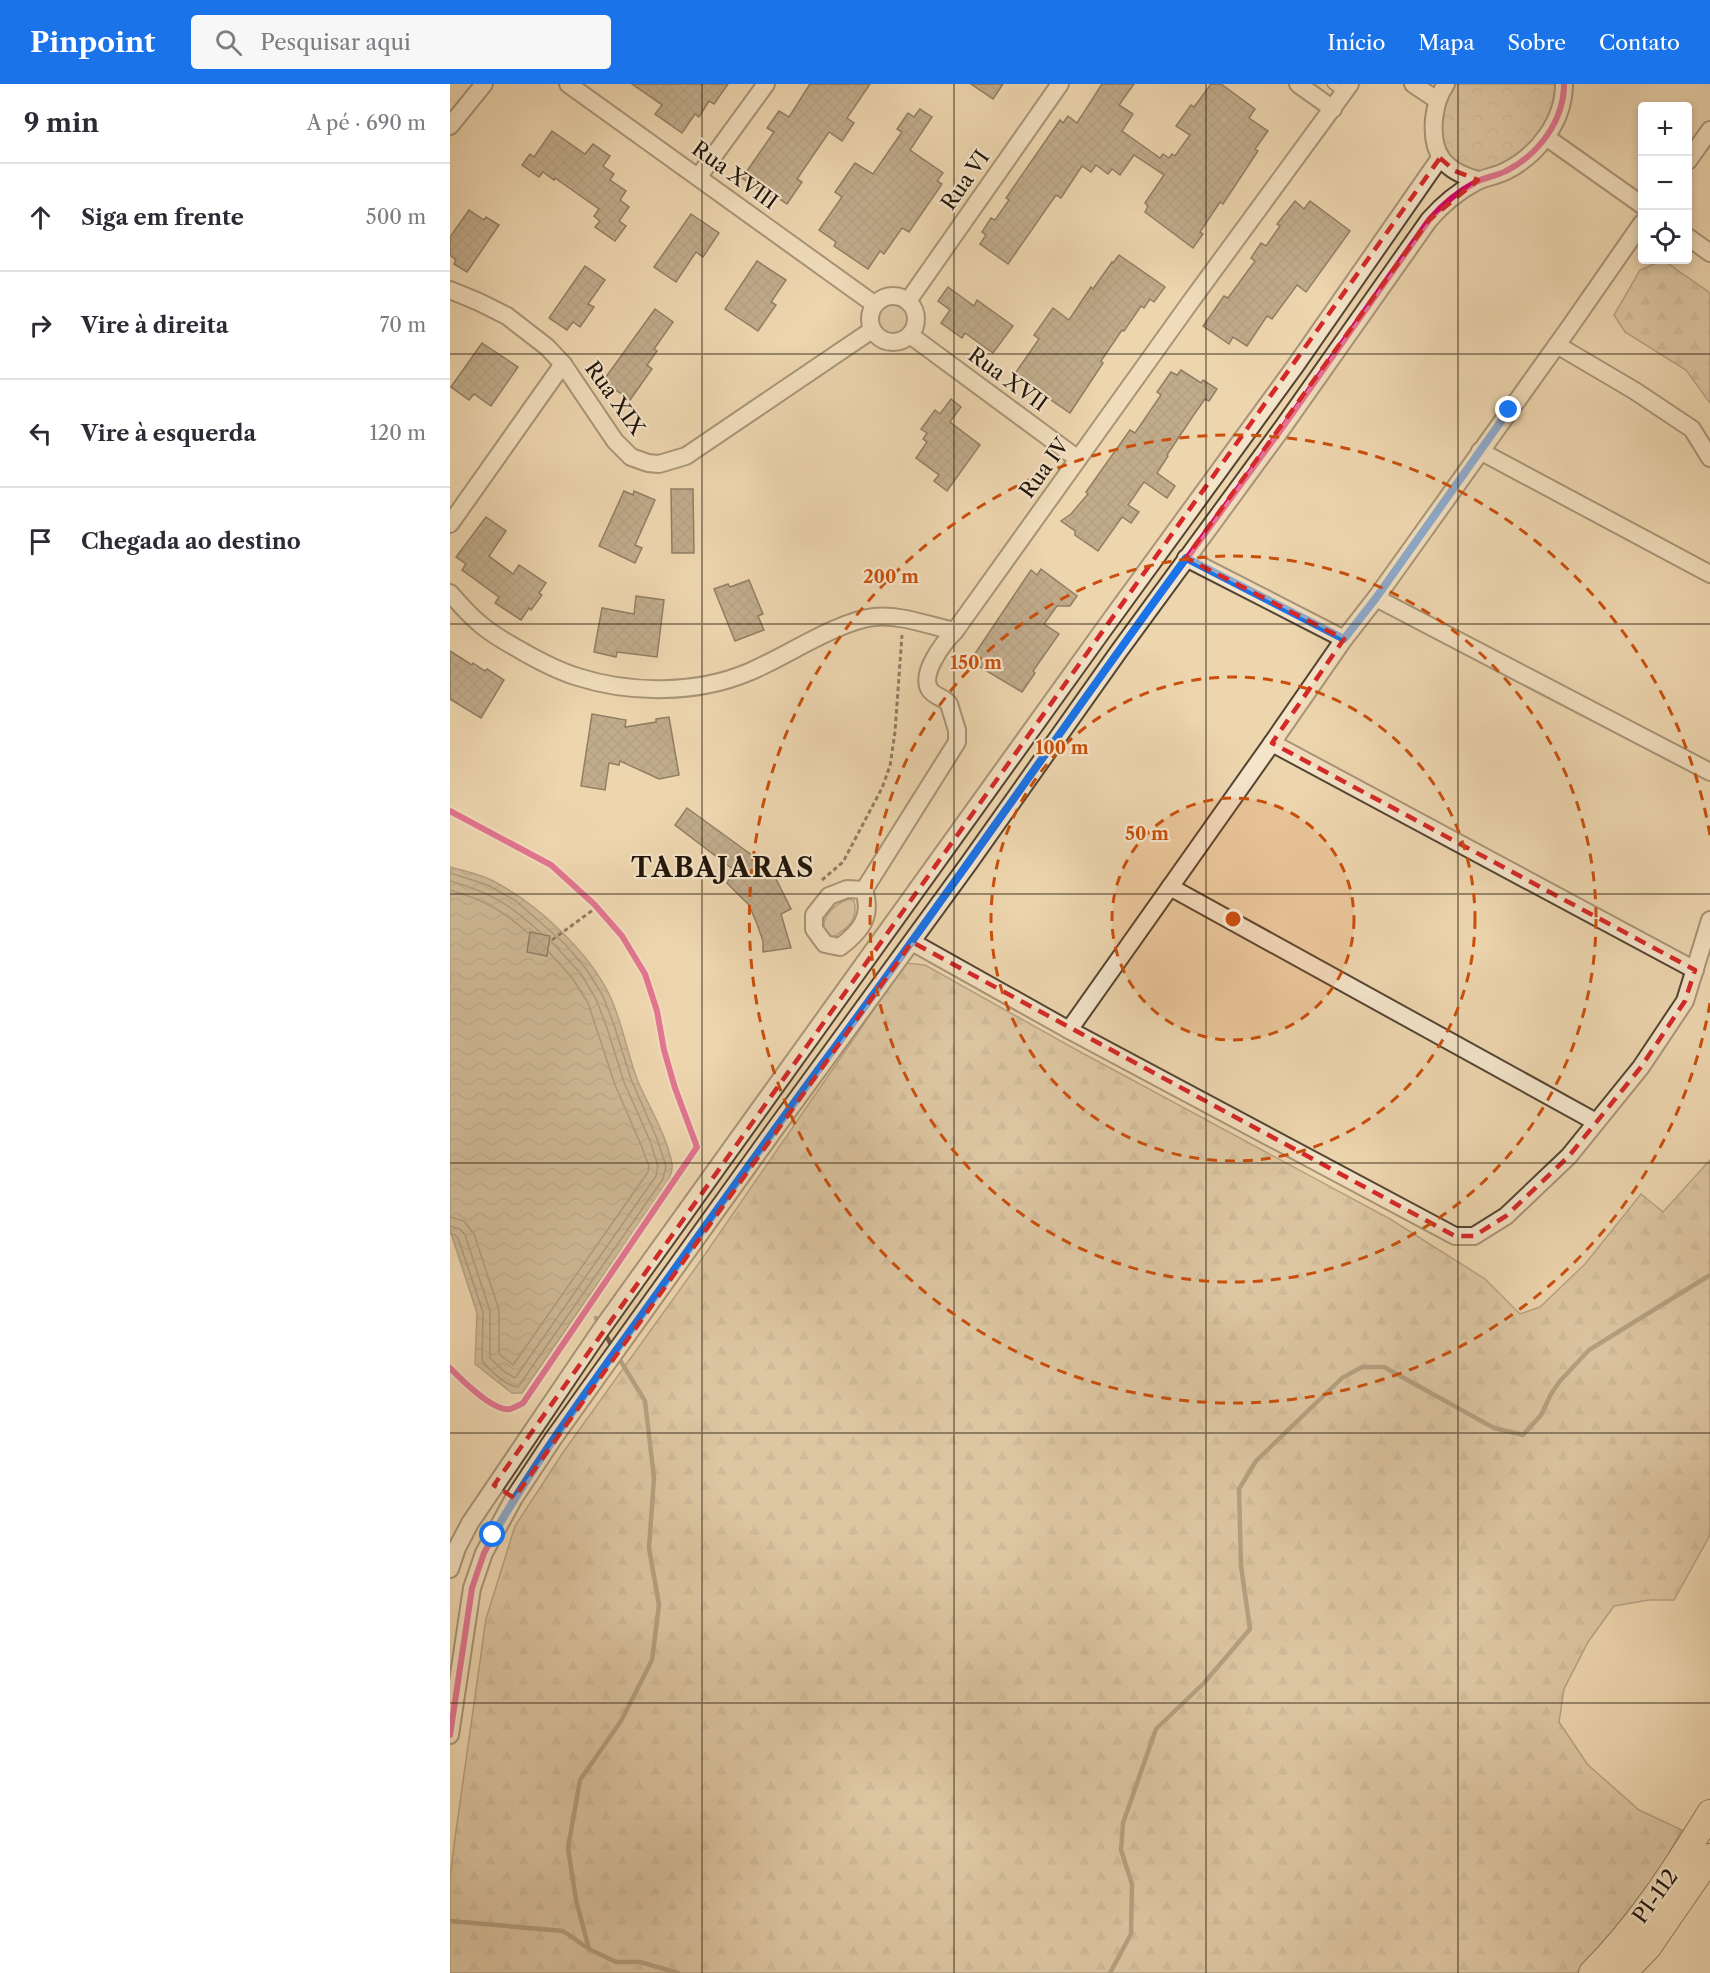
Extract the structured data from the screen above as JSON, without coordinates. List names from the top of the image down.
{
  "streets": {
    "main road": ["PI-112"],
    "street": [
      "Rua XVIII",
      "Rua VI",
      "Rua XVII",
      "Rua XIX",
      "Rua IV"
    ]
  },
  "crossings": [
    ["Rua XVIII", "Rua VI"],
    ["Rua XVIII", "Rua XVII"],
    ["Rua XVIII", "Rua XIX"],
    ["Rua VI", "Rua XVII"],
    ["Rua VI", "Rua XIX"],
    ["Rua XVII", "Rua XIX"],
    ["Rua XVII", "Rua IV"]
  ],
  "districts": ["TABAJARAS"],
  "page": {
    "header": "Pinpoint",
    "search": "Pesquisar aqui",
    "nav": [
      "Início",
      "Mapa",
      "Sobre",
      "Contato"
    ],
    "heading": ["9 min", "A pé · 690 m"],
    "map_buttons": ["+", "−"],
    "list": [
      ["Siga em frente", "500 m"],
      ["Vire à direita", "70 m"],
      ["Vire à esquerda", "120 m"],
      "Chegada ao destino"
    ]
  },
  "rings": [
    "200 m",
    "150 m",
    "100 m",
    "50 m"
  ]
}
